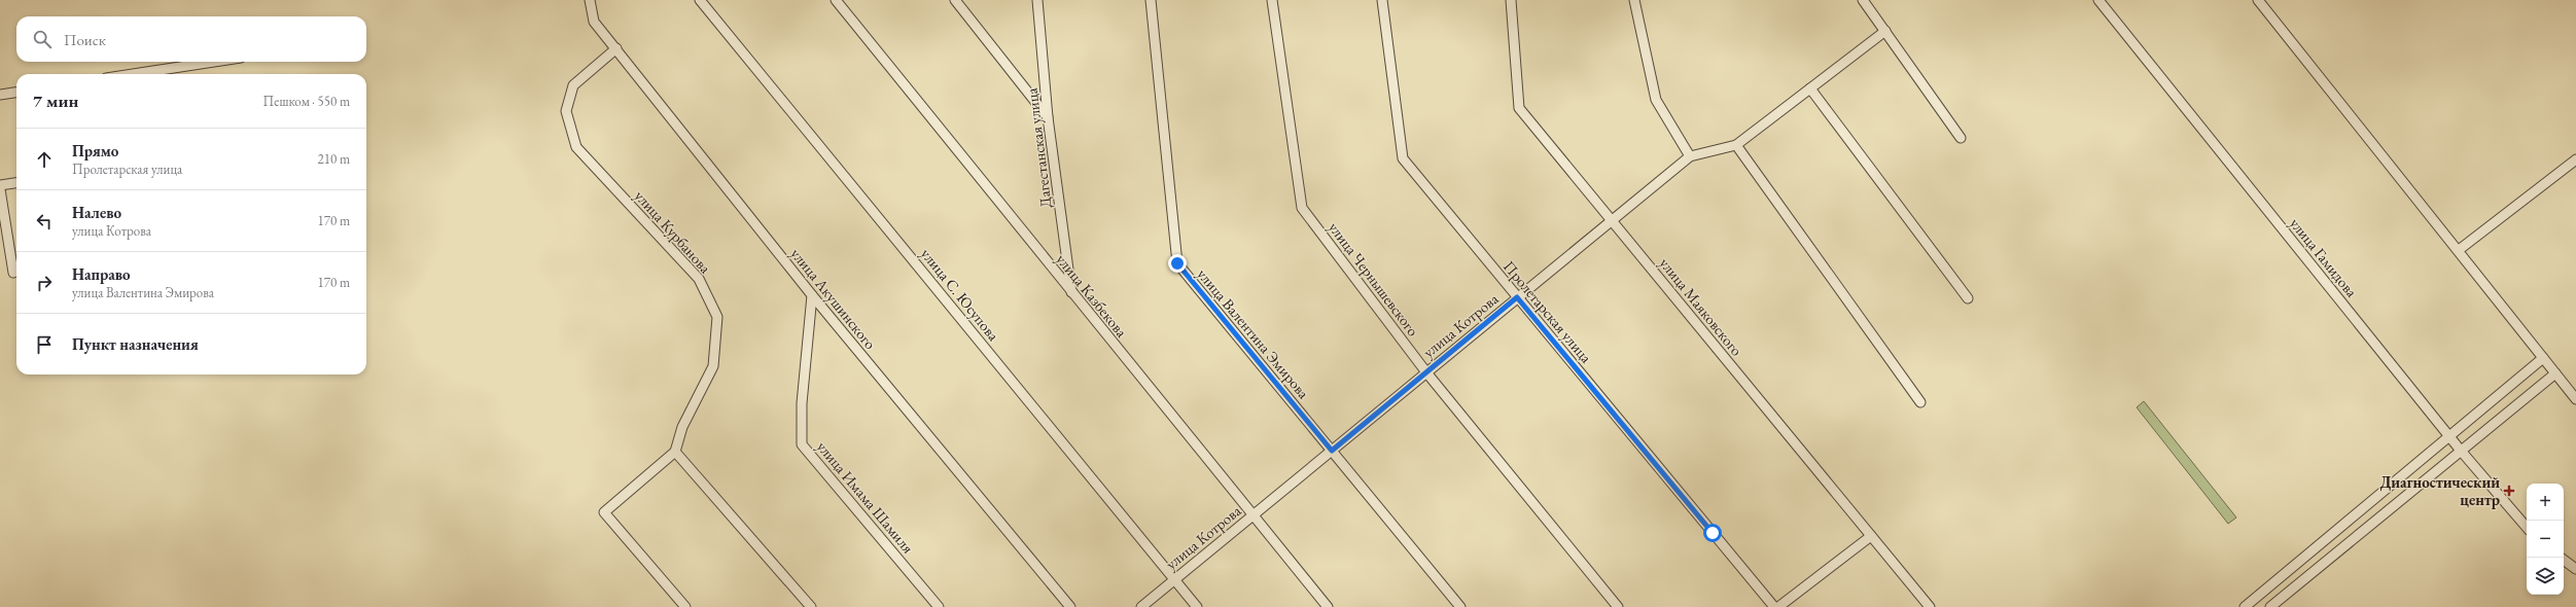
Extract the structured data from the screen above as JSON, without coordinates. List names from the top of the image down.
{
  "streets": {
    "street": [
      "Дагестанская улица",
      "улица Курбанова",
      "улица Гамидова",
      "улица Чернышевского",
      "улица С. Юсупова",
      "улица Казбекова",
      "улица Акушинского",
      "улица Маяковского",
      "Пролетарская улица",
      "улица Котрова",
      "улица Валентина Эмирова",
      "улица Имама Шамиля"
    ]
  },
  "crossings": [
    ["Дагестанская улица", "улица Казбекова"],
    ["улица Курбанова", "улица Акушинского"],
    ["улица Чернышевского", "улица Котрова"],
    ["улица С. Юсупова", "улица Котрова"],
    ["улица Казбекова", "улица Котрова"],
    ["улица Акушинского", "улица Имама Шамиля"],
    ["улица Маяковского", "улица Котрова"],
    ["Пролетарская улица", "улица Котрова"],
    ["улица Котрова", "улица Валентина Эмирова"]
  ],
  "places": {
    "health": ["Диагностический центр"]
  },
  "page": {
    "search": "Поиск",
    "heading": ["7 мин", "Пешком · 550 m"],
    "list": [
      ["Прямо", "Пролетарская улица", "210 m"],
      ["Налево", "улица Котрова", "170 m"],
      ["Направо", "улица Валентина Эмирова", "170 m"],
      "Пункт назначения"
    ],
    "map_buttons": ["+", "−"]
  }
}
